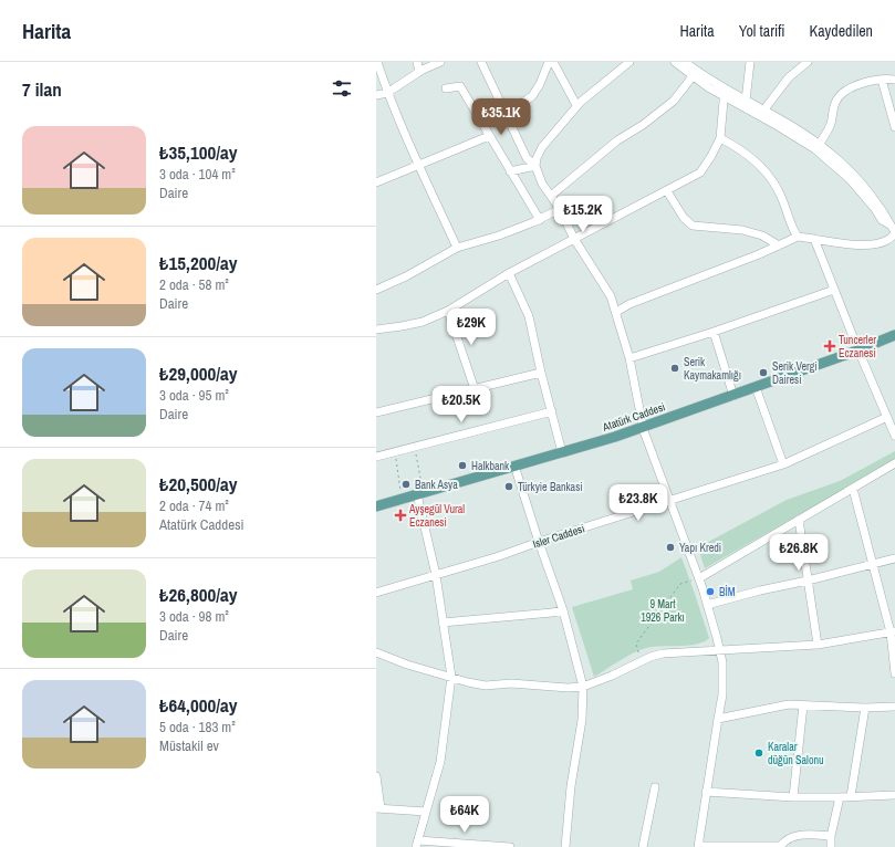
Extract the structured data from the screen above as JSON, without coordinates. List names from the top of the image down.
{
  "streets": {
    "main road": ["Atatürk Caddesi"],
    "street": ["Isler Caddesi"]
  },
  "parks": ["9 Mart 1926 Parkı"],
  "places": {
    "health": ["Tuncerler Eczanesi", "Ayşegül Vural Eczanesi"],
    "other": [
      "Serik Kaymakamlığı",
      "Serik Vergi Dairesi",
      "Halkbank",
      "Bank Asya",
      "Türkyie Bankasi",
      "Yapı Kredi",
      "BİM",
      "Karalar düğün Salonu"
    ]
  },
  "page": {
    "header": "Harita",
    "nav": ["Harita", "Yol tarifi", "Kaydedilen"],
    "heading": "7 ilan",
    "price": [
      "₺35.1K",
      "₺15.2K",
      "₺29K",
      "₺20.5K",
      "₺23.8K",
      "₺26.8K",
      "₺64K"
    ],
    "list": [
      {
        "name": "₺35,100/ay",
        "note": "3 oda · 104 m² · Daire"
      },
      {
        "name": "₺15,200/ay",
        "note": "2 oda · 58 m² · Daire"
      },
      {
        "name": "₺29,000/ay",
        "note": "3 oda · 95 m² · Daire"
      },
      {
        "name": "₺20,500/ay",
        "note": "2 oda · 74 m² · Atatürk Caddesi"
      },
      {
        "name": "₺26,800/ay",
        "note": "3 oda · 98 m² · Daire"
      },
      {
        "name": "₺64,000/ay",
        "note": "5 oda · 183 m² · Müstakil ev"
      }
    ]
  }
}
